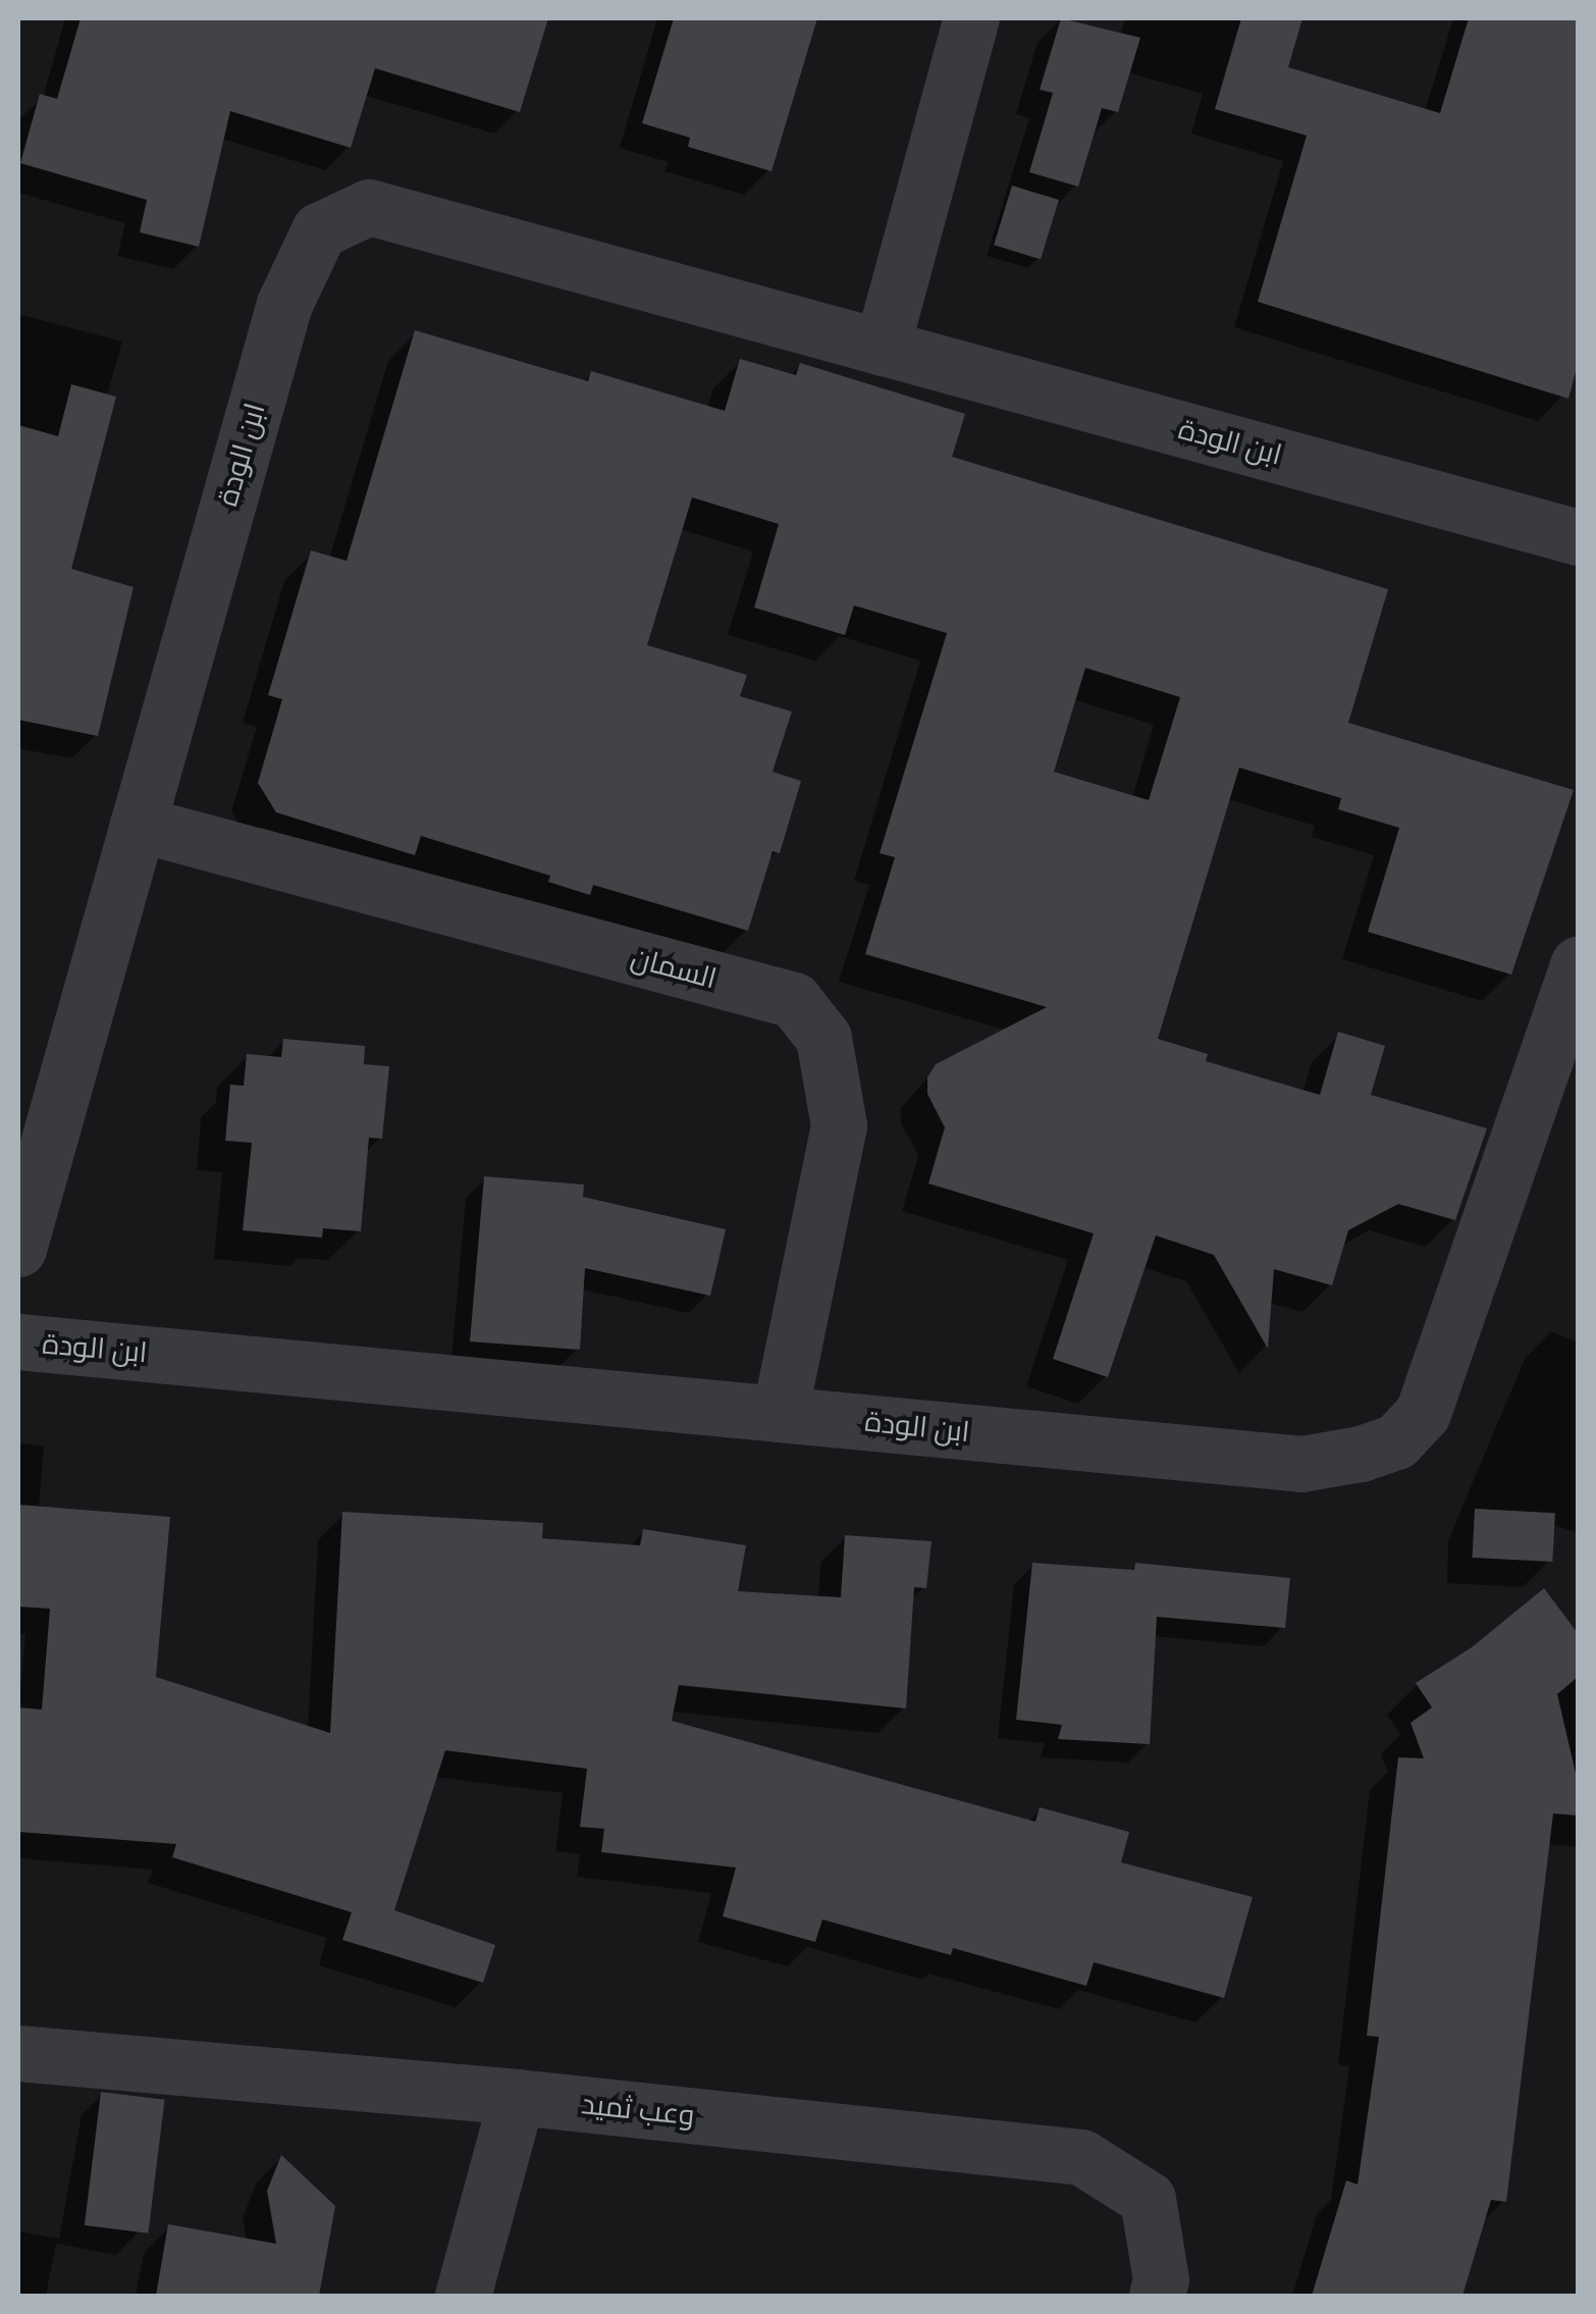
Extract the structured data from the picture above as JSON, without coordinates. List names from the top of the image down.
{
  "streets": {
    "street": ["ابن الودة", "السمان", "وعب ثميد"]
  },
  "crossings": [
    ["ابن الودة", "السمان"]
  ]
}
